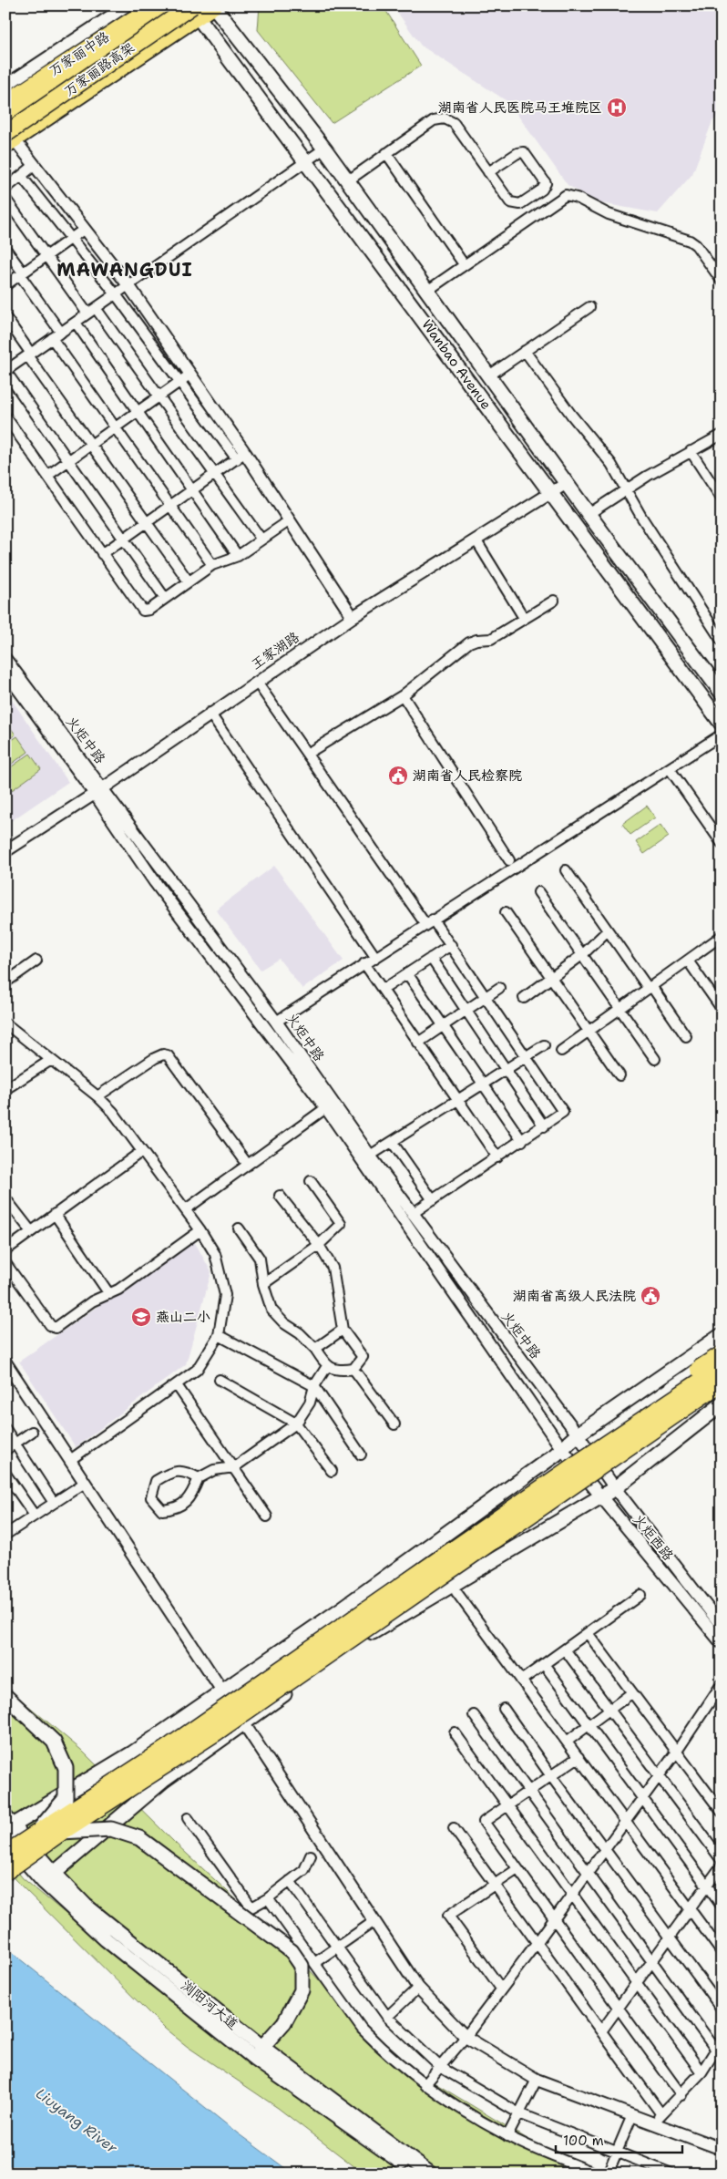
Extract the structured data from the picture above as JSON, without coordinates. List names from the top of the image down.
{
  "streets": {
    "highway": ["万家丽路高架"],
    "main road": ["万家丽中路", "Wanbao Avenue", "浏阳河大道"],
    "street": ["王家湖路", "火炬中路", "火炬西路"]
  },
  "crossings": [
    ["万家丽路高架", "Wanbao Avenue"],
    ["Wanbao Avenue", "王家湖路"],
    ["王家湖路", "火炬中路"],
    ["火炬中路", "火炬西路"]
  ],
  "districts": ["MAWANGDUI"],
  "water": ["Liuyang River"],
  "places": {
    "hospital": ["湖南省人民医院马王堆院区"],
    "public building": ["湖南省人民检察院", "湖南省高级人民法院"],
    "school or university": ["燕山二小"]
  },
  "scale_bar": "100 m"
}
